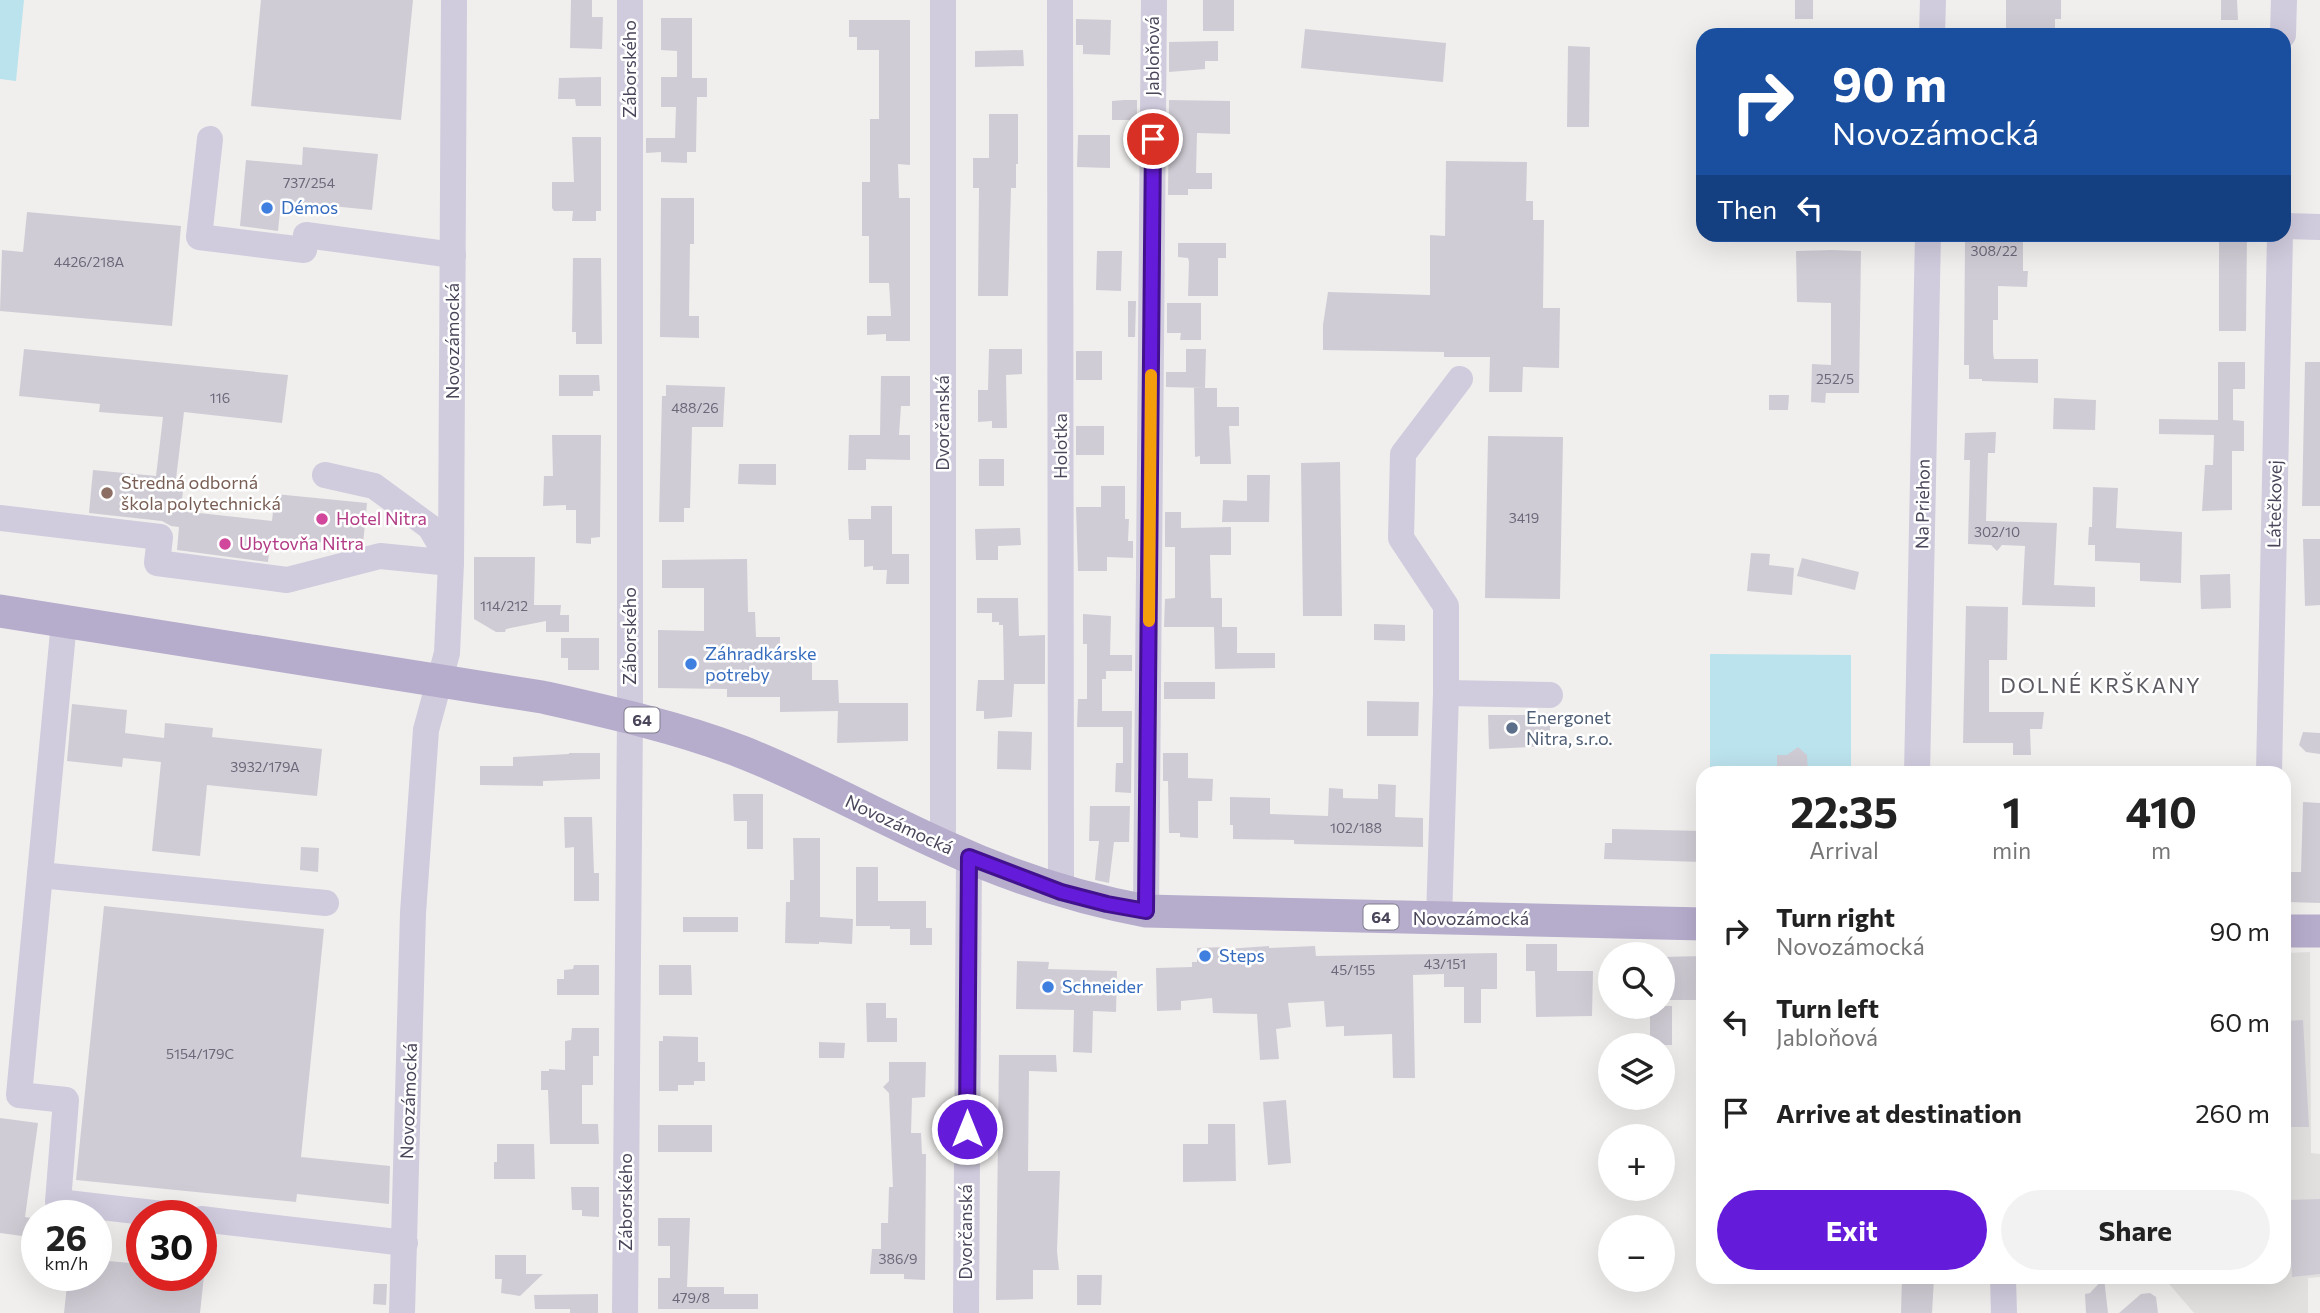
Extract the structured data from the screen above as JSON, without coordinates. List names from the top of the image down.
{
  "streets": {
    "main road": ["Novozámocká", "64"],
    "street": [
      "Jabloňová",
      "Záborského",
      "Dvorčanská",
      "Holotka",
      "Na Priehon",
      "Látečkovej"
    ]
  },
  "crossings": [
    ["Jabloňová", "Novozámocká"],
    ["Záborského", "Novozámocká"],
    ["Novozámocká", "Dvorčanská"],
    ["Novozámocká", "Holotka"]
  ],
  "districts": ["DOLNÉ KRŠKANY"],
  "places": [
    "Démos",
    "Stredná odborná škola polytechnická",
    "Hotel Nitra",
    "Ubytovňa Nitra",
    "Záhradkárske potreby",
    "Energonet Nitra, s.r.o.",
    "Steps",
    "Schneider"
  ],
  "house_numbers": [
    "737/254",
    "308/22",
    "4426/218A",
    "252/5",
    "116",
    "488/26",
    "3419",
    "302/10",
    "114/212",
    "3932/179A",
    "102/188",
    "43/151",
    "45/155",
    "5154/179C",
    "386/9",
    "479/8"
  ],
  "page": {
    "turn": ["90 m", "Novozámocká"],
    "then": "Then",
    "eta": [
      "22:35",
      "Arrival",
      "1",
      "min",
      "410",
      "m"
    ],
    "list": [
      {
        "name": "Turn right",
        "note": "Novozámocká",
        "value": "90 m"
      },
      {
        "name": "Turn left",
        "note": "Jabloňová",
        "value": "60 m"
      },
      {
        "name": "Arrive at destination",
        "value": "260 m"
      }
    ],
    "map_buttons": ["+", "−"],
    "buttons": ["Exit", "Share"],
    "speed": "26 km/h",
    "limit": "30"
  }
}
